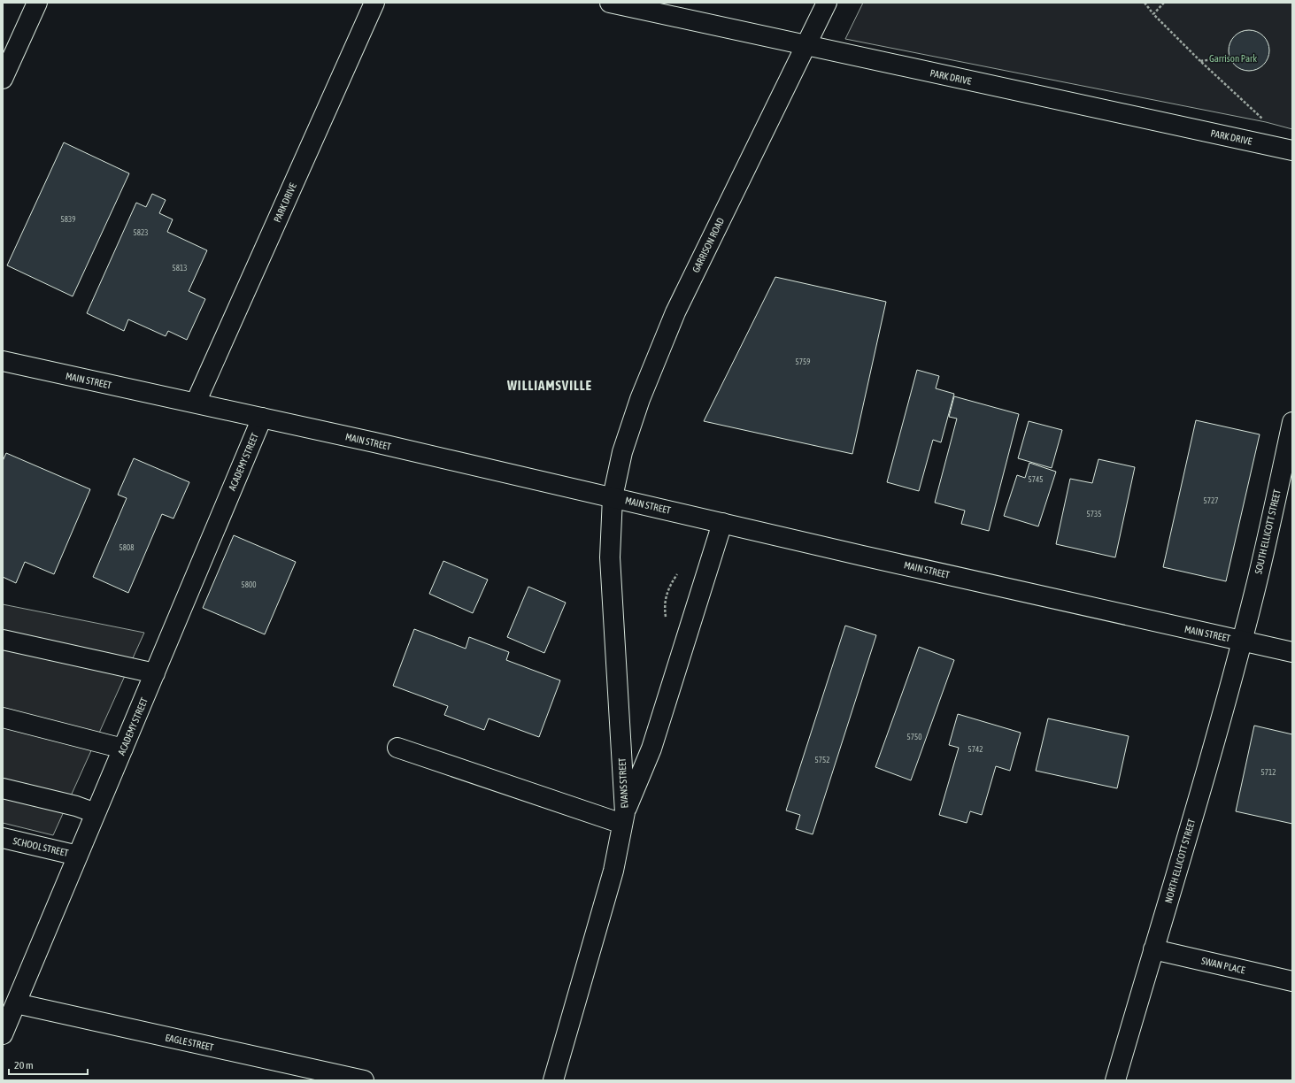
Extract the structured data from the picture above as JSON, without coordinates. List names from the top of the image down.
{
  "streets": {
    "street": [
      "PARK DRIVE",
      "GARRISON ROAD",
      "MAIN STREET",
      "ACADEMY STREET",
      "SOUTH ELLICOTT STREET",
      "EVANS STREET",
      "SCHOOL STREET",
      "NORTH ELLICOTT STREET",
      "SWAN PLACE",
      "EAGLE STREET"
    ]
  },
  "crossings": [
    ["PARK DRIVE", "GARRISON ROAD"],
    ["PARK DRIVE", "MAIN STREET"],
    ["GARRISON ROAD", "MAIN STREET"],
    ["GARRISON ROAD", "EVANS STREET"],
    ["MAIN STREET", "ACADEMY STREET"],
    ["MAIN STREET", "SOUTH ELLICOTT STREET"],
    ["MAIN STREET", "EVANS STREET"],
    ["MAIN STREET", "NORTH ELLICOTT STREET"],
    ["ACADEMY STREET", "SCHOOL STREET"],
    ["ACADEMY STREET", "EAGLE STREET"],
    ["SOUTH ELLICOTT STREET", "NORTH ELLICOTT STREET"],
    ["NORTH ELLICOTT STREET", "SWAN PLACE"]
  ],
  "districts": ["WILLIAMSVILLE"],
  "parks": ["Garrison Park"],
  "house_numbers": [
    "5839",
    "5823",
    "5813",
    "5759",
    "5745",
    "5727",
    "5735",
    "5808",
    "5800",
    "5750",
    "5742",
    "5752",
    "5712"
  ],
  "scale_bar": "20 m"
}
